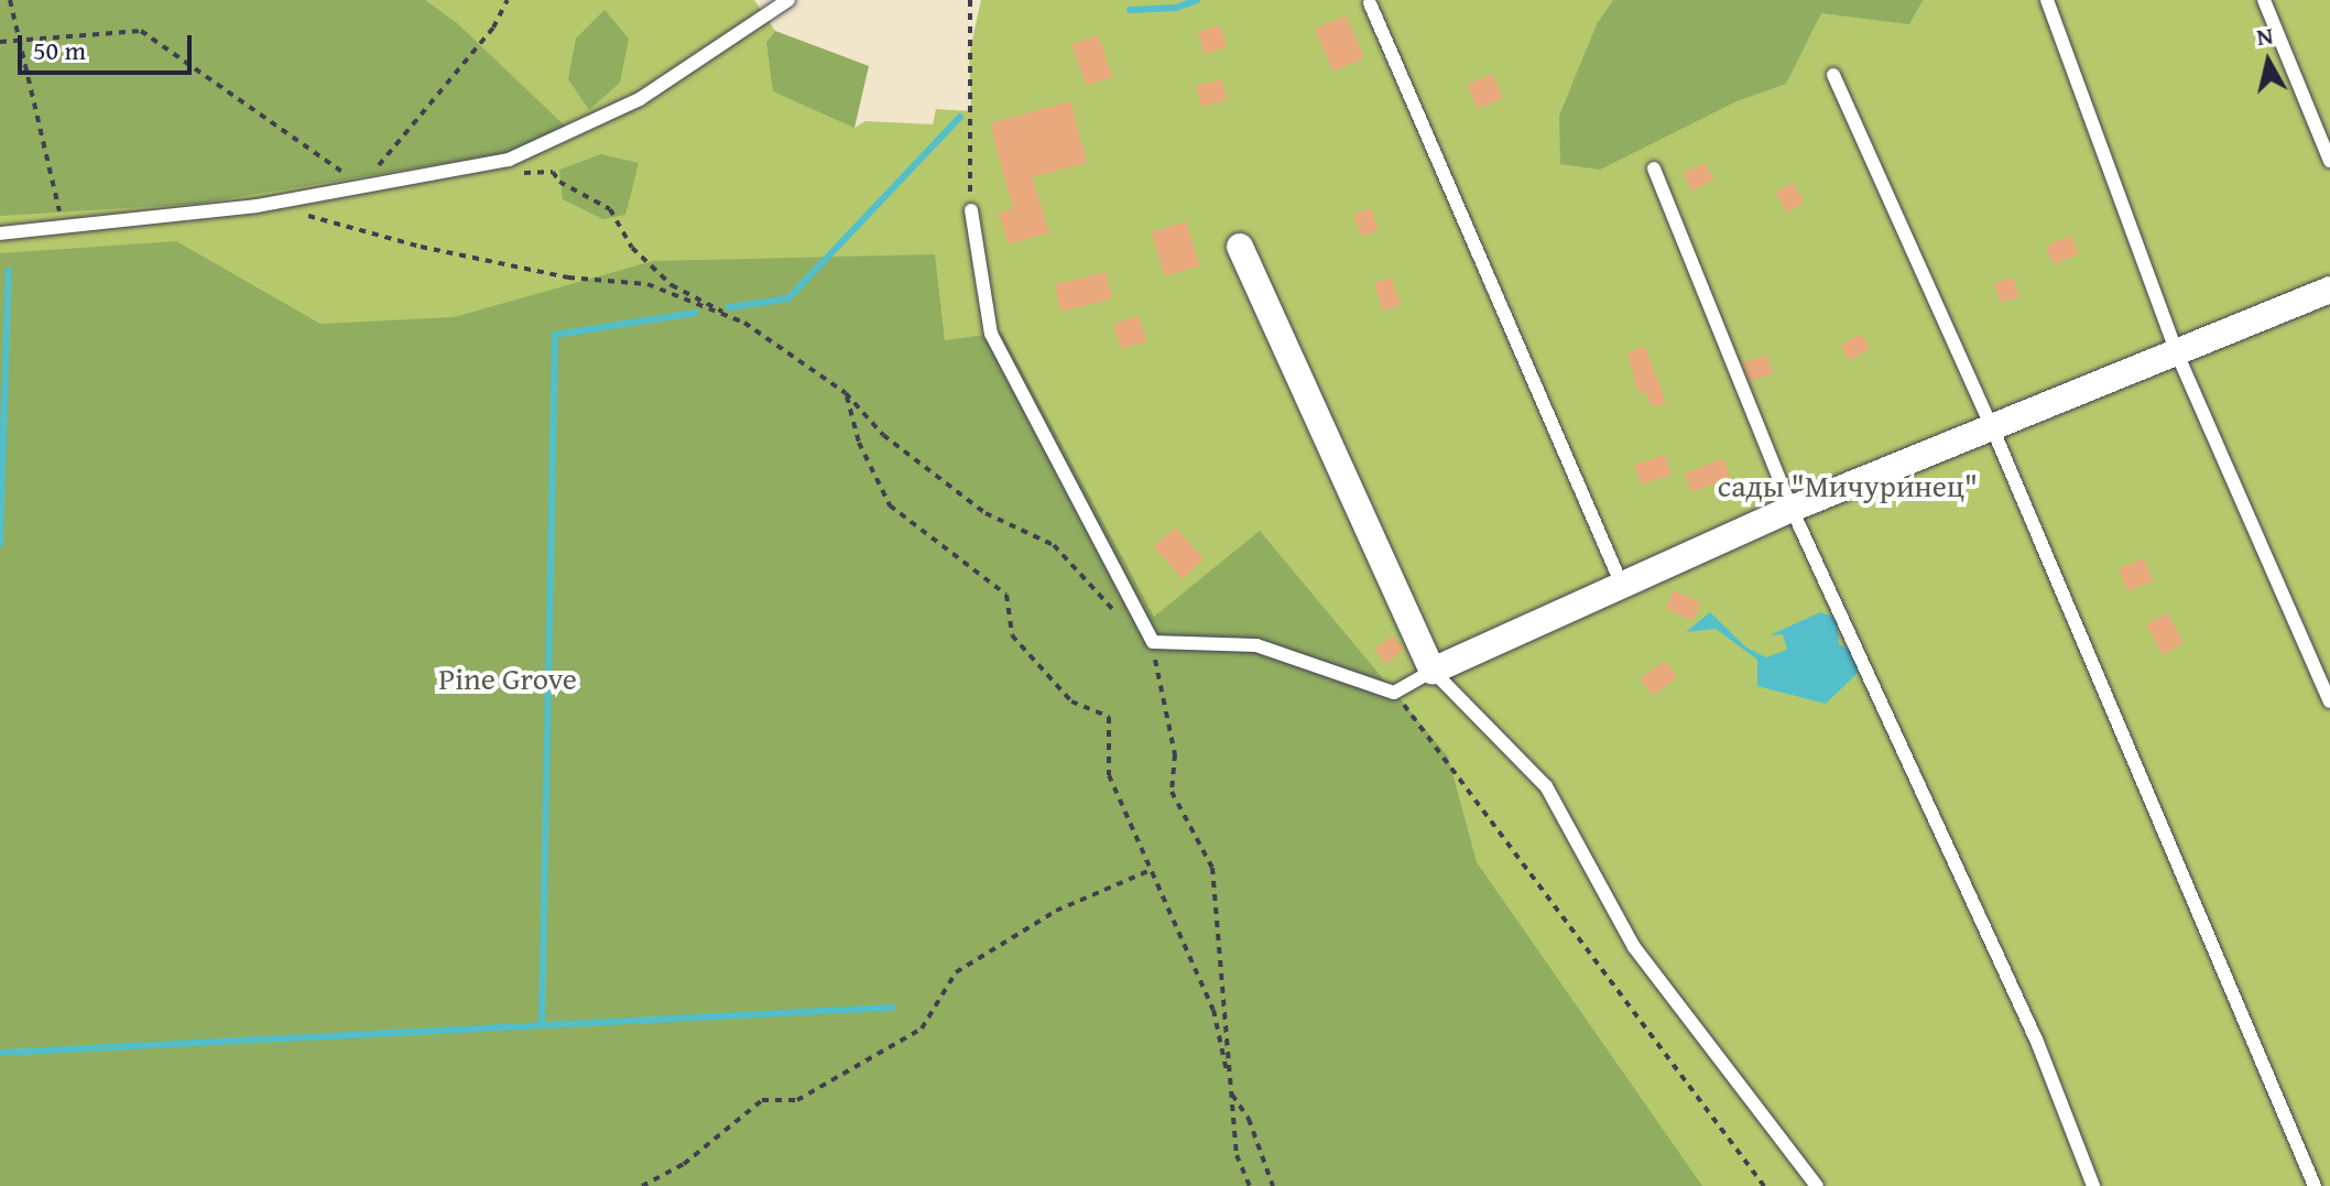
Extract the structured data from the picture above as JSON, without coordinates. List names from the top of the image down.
{
  "parks": ["сады \"Мичуринец\"", "Pine Grove"],
  "scale_bar": "50 m",
  "north": "top"
}
